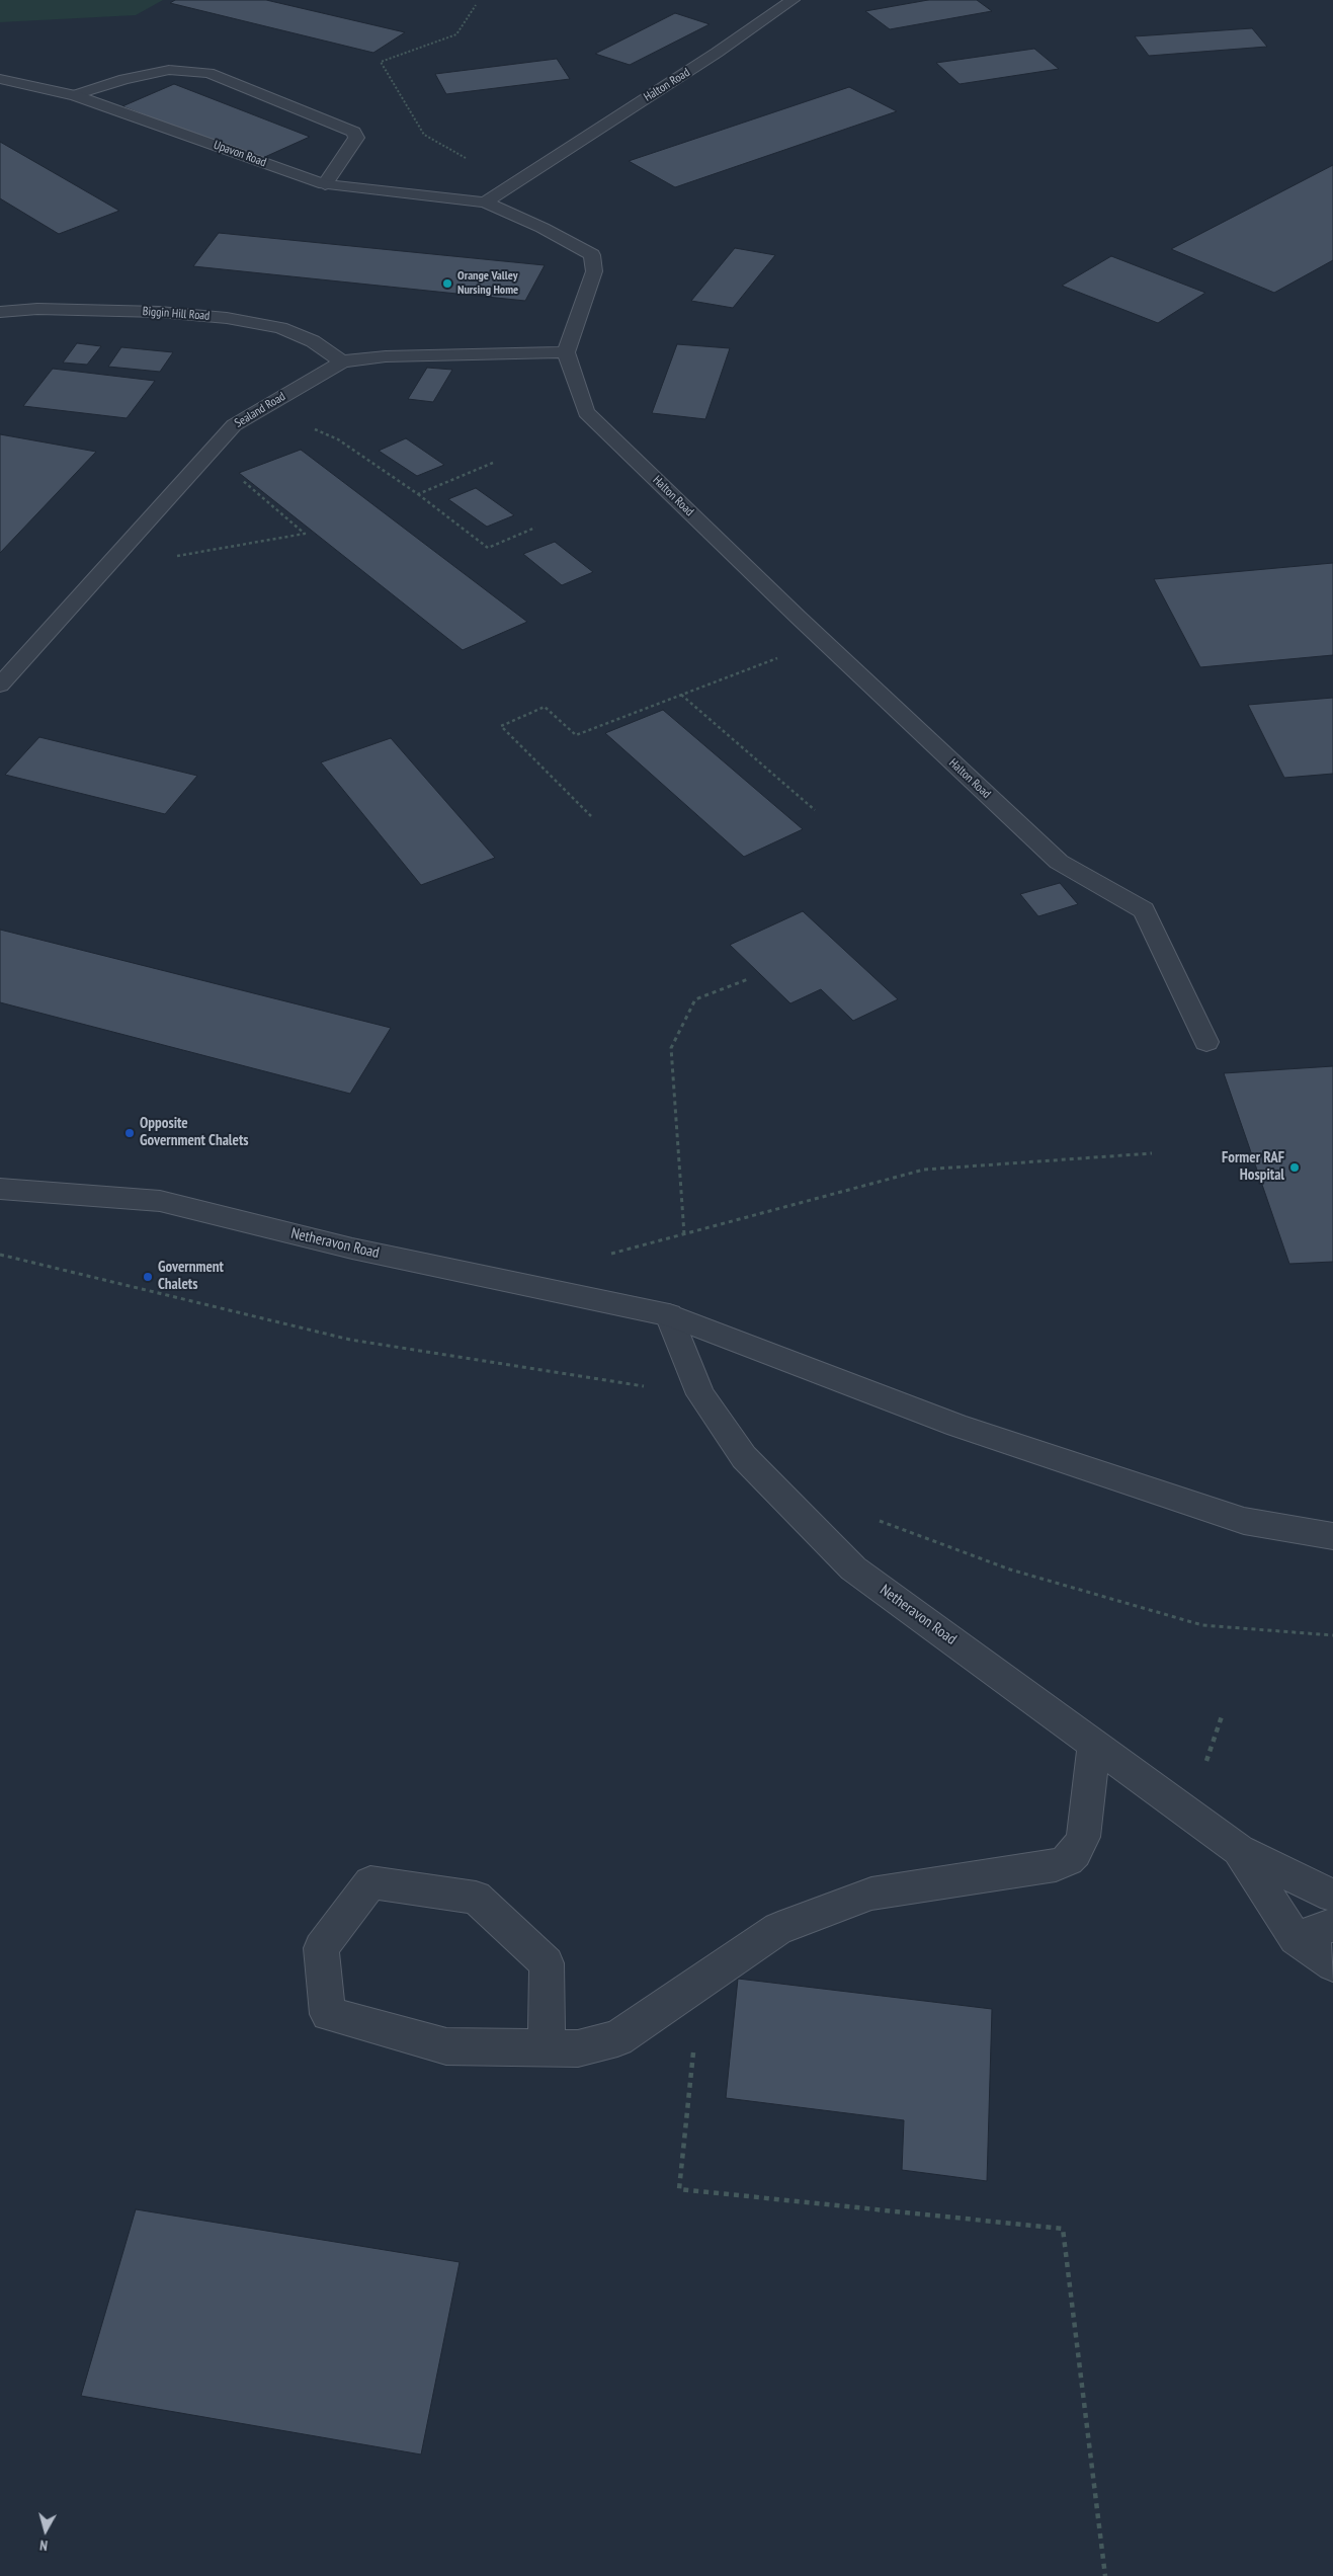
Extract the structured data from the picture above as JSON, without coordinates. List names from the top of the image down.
{
  "streets": {
    "street": [
      "Halton Road",
      "Upavon Road",
      "Biggin Hill Road",
      "Sealand Road",
      "Netheravon Road"
    ]
  },
  "crossings": [
    ["Halton Road", "Upavon Road"],
    ["Halton Road", "Sealand Road"],
    ["Biggin Hill Road", "Sealand Road"]
  ],
  "places": [
    "Orange Valley Nursing Home",
    "Opposite Government Chalets",
    "Former RAF Hospital",
    "Government Chalets"
  ],
  "north": "bottom"
}
